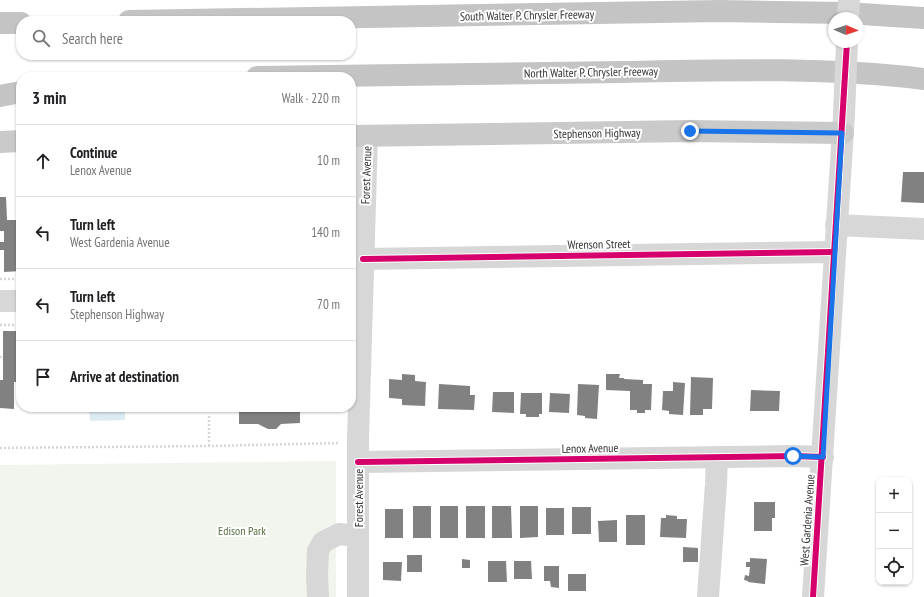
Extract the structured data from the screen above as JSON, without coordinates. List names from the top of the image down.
{
  "streets": {
    "highway": ["South Walter P. Chrysler Freeway", "North Walter P. Chrysler Freeway"],
    "main road": ["Stephenson Highway"],
    "street": [
      "Forest Avenue",
      "Wrenson Street",
      "Lenox Avenue",
      "West Gardenia Avenue"
    ]
  },
  "crossings": [
    ["Stephenson Highway", "Forest Avenue"],
    ["Stephenson Highway", "West Gardenia Avenue"],
    ["Forest Avenue", "Wrenson Street"],
    ["Forest Avenue", "Lenox Avenue"],
    ["Wrenson Street", "West Gardenia Avenue"],
    ["Lenox Avenue", "West Gardenia Avenue"]
  ],
  "parks": ["Edison Park"],
  "north": "right",
  "page": {
    "search": "Search here",
    "heading": ["3 min", "Walk · 220 m"],
    "list": [
      ["Continue", "Lenox Avenue", "10 m"],
      ["Turn left", "West Gardenia Avenue", "140 m"],
      ["Turn left", "Stephenson Highway", "70 m"],
      "Arrive at destination"
    ],
    "map_buttons": ["+", "−"]
  }
}
